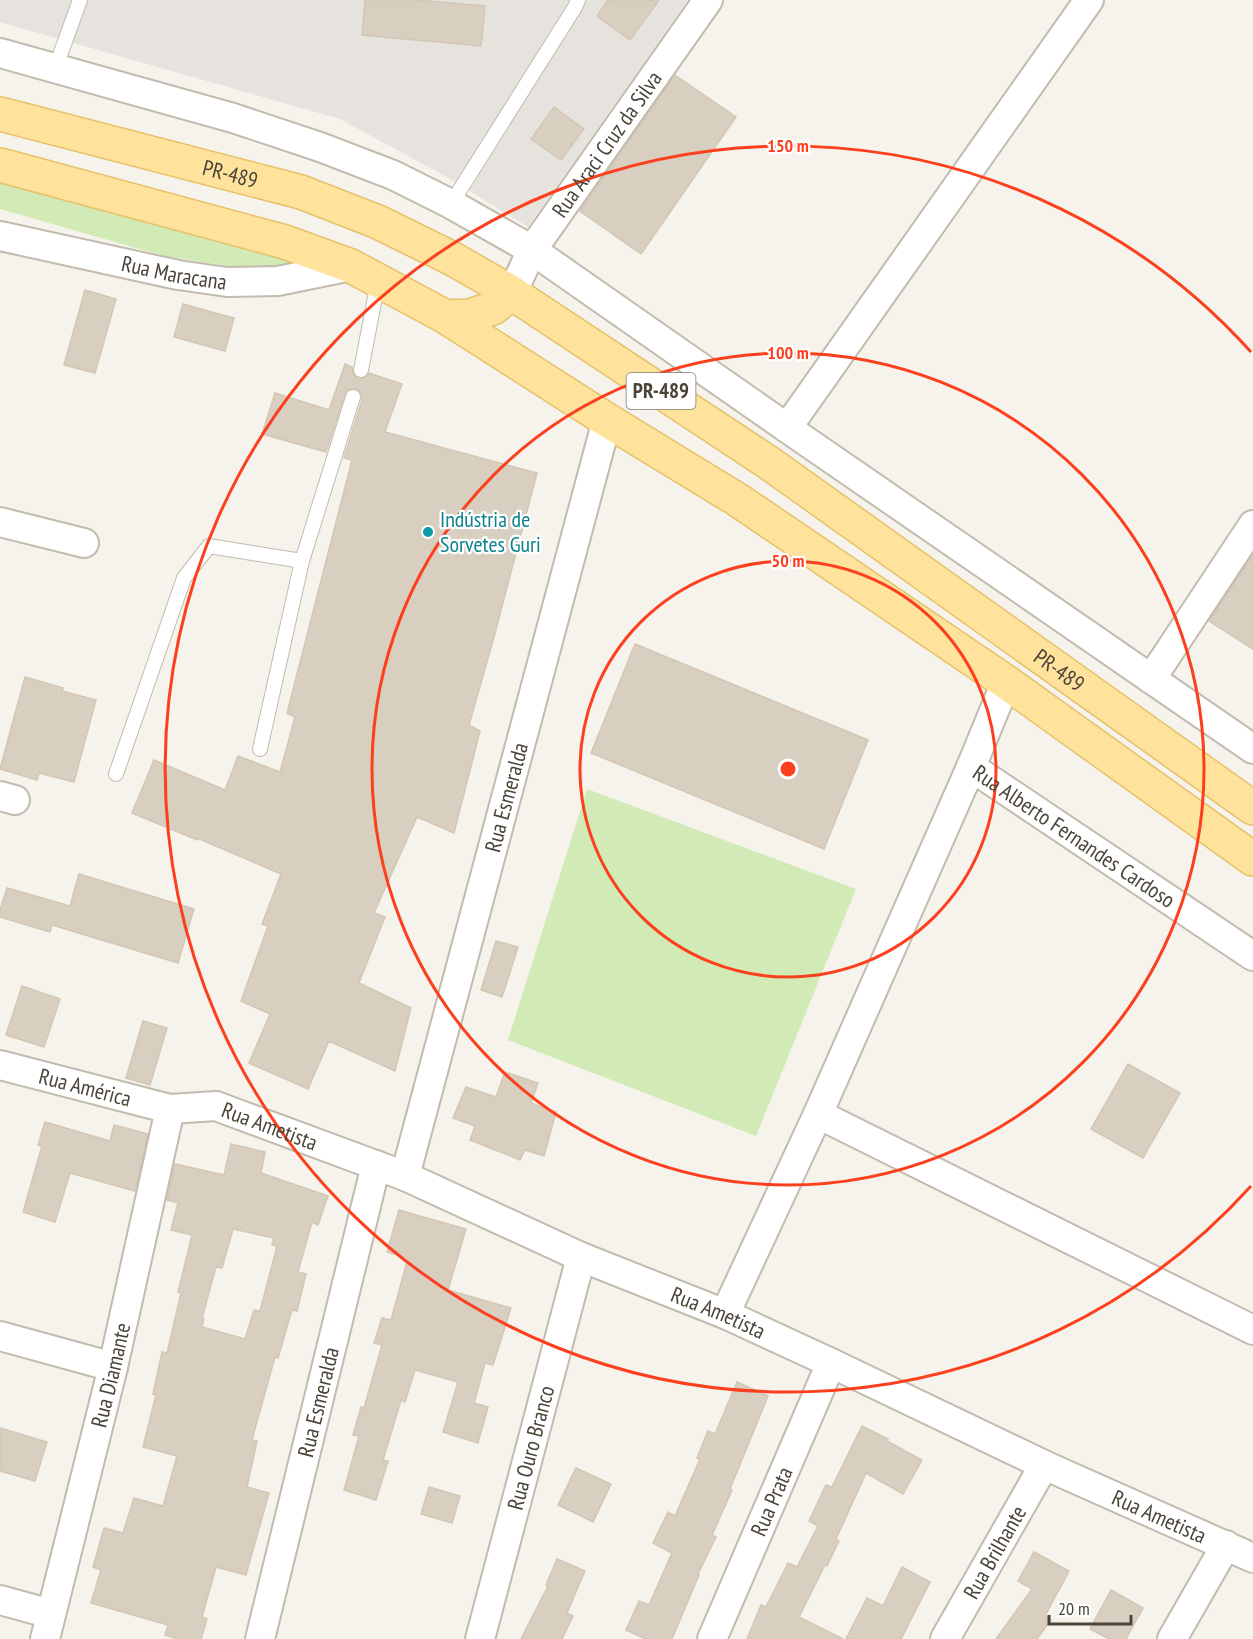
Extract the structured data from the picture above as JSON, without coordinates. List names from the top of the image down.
{
  "streets": {
    "main road": ["PR-489"],
    "street": [
      "Rua Araci Cruz da Silva",
      "Rua Maracana",
      "Rua Esmeralda",
      "Rua Alberto Fernandes Cardoso",
      "Rua América",
      "Rua Ametista",
      "Rua Diamante",
      "Rua Ouro Branco",
      "Rua Prata",
      "Rua Brilhante"
    ]
  },
  "crossings": [
    ["Rua Araci Cruz da Silva", "PR-489"],
    ["PR-489", "Rua Maracana"],
    ["PR-489", "Rua Esmeralda"],
    ["PR-489", "Rua Alberto Fernandes Cardoso"],
    ["Rua Esmeralda", "Rua Ametista"],
    ["Rua América", "Rua Ametista"],
    ["Rua América", "Rua Diamante"],
    ["Rua Ametista", "Rua Diamante"],
    ["Rua Ametista", "Rua Ouro Branco"],
    ["Rua Ametista", "Rua Prata"],
    ["Rua Ametista", "Rua Brilhante"]
  ],
  "places": ["Indústria de Sorvetes Guri"],
  "scale_bar": "20 m",
  "rings": ["150 m", "100 m", "50 m"]
}
